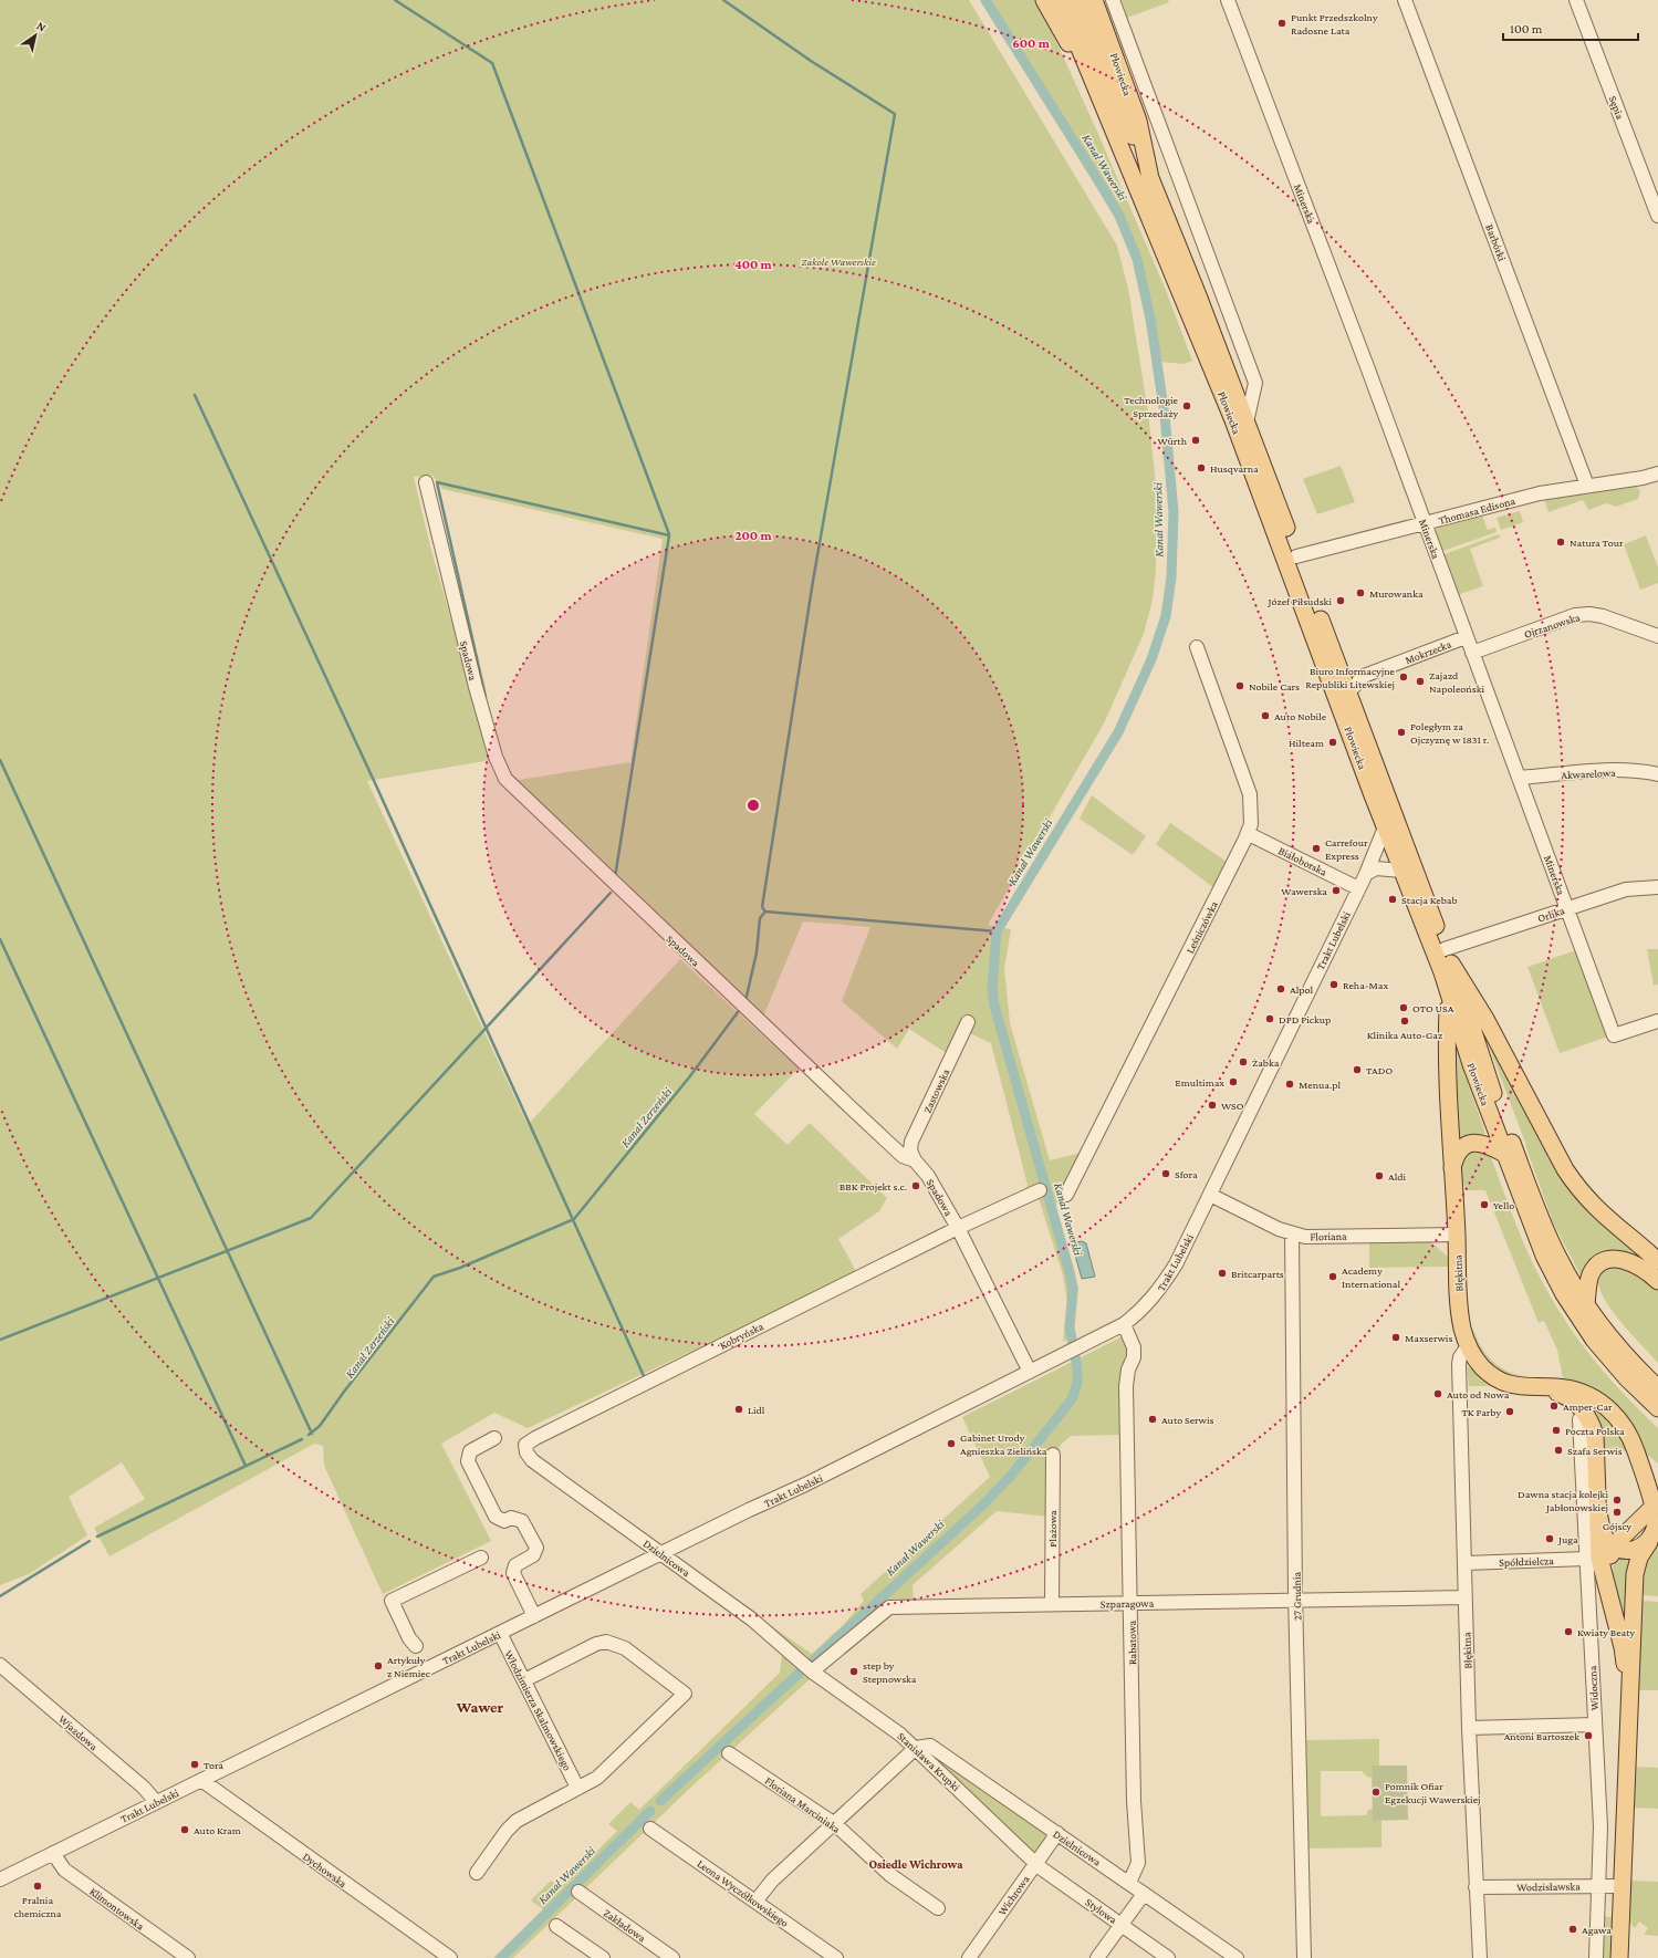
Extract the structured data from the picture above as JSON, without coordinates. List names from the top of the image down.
{
  "streets": {
    "main road": ["Płowiecka", "Błękitna"],
    "street": [
      "Sępia",
      "Minerska",
      "Barbórki",
      "Thomasa Edisona",
      "Ojrzanowska",
      "Mokrzecka",
      "Spadowa",
      "Akwarelowa",
      "Białoborska",
      "Orlika",
      "Leśniczówka",
      "Trakt Lubelski",
      "Zastowska",
      "Floriana",
      "Kobryńska",
      "Plażowa",
      "Dzielnicowa",
      "Spółdzielcza",
      "27 Grudnia",
      "Szparagowa",
      "Rabatowa",
      "Widoczna",
      "Włodzimierza Skalmowskiego",
      "Wjazdowa",
      "Stanisława Krupki",
      "Floriana Marciniaka",
      "Dychowska",
      "Wodzisławska",
      "Leona Wyczółkowskiego",
      "Wichrowa",
      "Klimontowska",
      "Stylowa",
      "Zakładowa"
    ]
  },
  "crossings": [
    ["Płowiecka", "Thomasa Edisona"],
    ["Płowiecka", "Mokrzecka"],
    ["Płowiecka", "Orlika"],
    ["Płowiecka", "Trakt Lubelski"],
    ["Płowiecka", "Błękitna"],
    ["Minerska", "Thomasa Edisona"],
    ["Minerska", "Ojrzanowska"],
    ["Minerska", "Mokrzecka"],
    ["Minerska", "Akwarelowa"],
    ["Minerska", "Orlika"],
    ["Barbórki", "Thomasa Edisona"],
    ["Spadowa", "Trakt Lubelski"],
    ["Spadowa", "Zastowska"],
    ["Spadowa", "Kobryńska"],
    ["Białoborska", "Leśniczówka"],
    ["Białoborska", "Trakt Lubelski"],
    ["Trakt Lubelski", "Floriana"],
    ["Trakt Lubelski", "Dzielnicowa"],
    ["Trakt Lubelski", "Rabatowa"],
    ["Trakt Lubelski", "Włodzimierza Skalmowskiego"],
    ["Trakt Lubelski", "Wjazdowa"],
    ["Trakt Lubelski", "Dychowska"],
    ["Trakt Lubelski", "Klimontowska"],
    ["Floriana", "Błękitna"],
    ["Floriana", "27 Grudnia"],
    ["Błękitna", "Spółdzielcza"],
    ["Błękitna", "Szparagowa"],
    ["Błękitna", "Wodzisławska"],
    ["Kobryńska", "Dzielnicowa"],
    ["Plażowa", "Szparagowa"],
    ["Dzielnicowa", "Szparagowa"],
    ["Dzielnicowa", "Rabatowa"],
    ["Dzielnicowa", "Stanisława Krupki"],
    ["Dzielnicowa", "Wichrowa"],
    ["Spółdzielcza", "Widoczna"],
    ["27 Grudnia", "Szparagowa"],
    ["Szparagowa", "Rabatowa"],
    ["Szparagowa", "Stanisława Krupki"],
    ["Widoczna", "Wodzisławska"],
    ["Stanisława Krupki", "Wichrowa"],
    ["Stanisława Krupki", "Stylowa"],
    ["Wichrowa", "Stylowa"]
  ],
  "districts": ["Wawer", "Osiedle Wichrowa"],
  "water": ["Kanał Wawerski", "Kanał Zerzeński"],
  "parks": ["Zakole Wawerskie"],
  "places": [
    "Punkt Przedszkolny Radosne Lata",
    "Technologie Sprzedaży",
    "Würth",
    "Husqvarna",
    "Natura Tour",
    "Murowanka",
    "Józef Piłsudski",
    "Biuro Informacyjne Republiki Litewskiej",
    "Zajazd Napoleoński",
    "Nobile Cars",
    "Auto Nobile",
    "Poległym za Ojczyznę w 1831 r.",
    "Hilteam",
    "Carrefour Express",
    "Wawerska",
    "Stacja Kebab",
    "Reha-Max",
    "Alpol",
    "OTO USA",
    "DPD Pickup",
    "Klinika Auto-Gaz",
    "Żabka",
    "TADO",
    "Emultimax",
    "Menua.pl",
    "WSO",
    "Sfora",
    "Aldi",
    "BBK Projekt s.c.",
    "Yello",
    "Britcarparts",
    "Academy International",
    "Maxserwis",
    "Auto od Nowa",
    "Amper-Car",
    "Lidl",
    "TK Farby",
    "Auto Serwis",
    "Poczta Polska",
    "Gabinet Urody Agnieszka Zielińska",
    "Szafa Serwis",
    "Dawna stacja kolejki Jabłonowskiej",
    "Gójscy",
    "Juga",
    "Kwiaty Beaty",
    "Artykuły z Niemiec",
    "step by Stepnowska",
    "Antoni Bartoszek",
    "Tora",
    "Pomnik Ofiar Egzekucji Wawerskiej",
    "Auto Kram",
    "Pralnia chemiczna",
    "Agawa"
  ],
  "scale_bar": "100 m",
  "north": "top right",
  "rings": ["600 m", "400 m", "200 m"]
}
